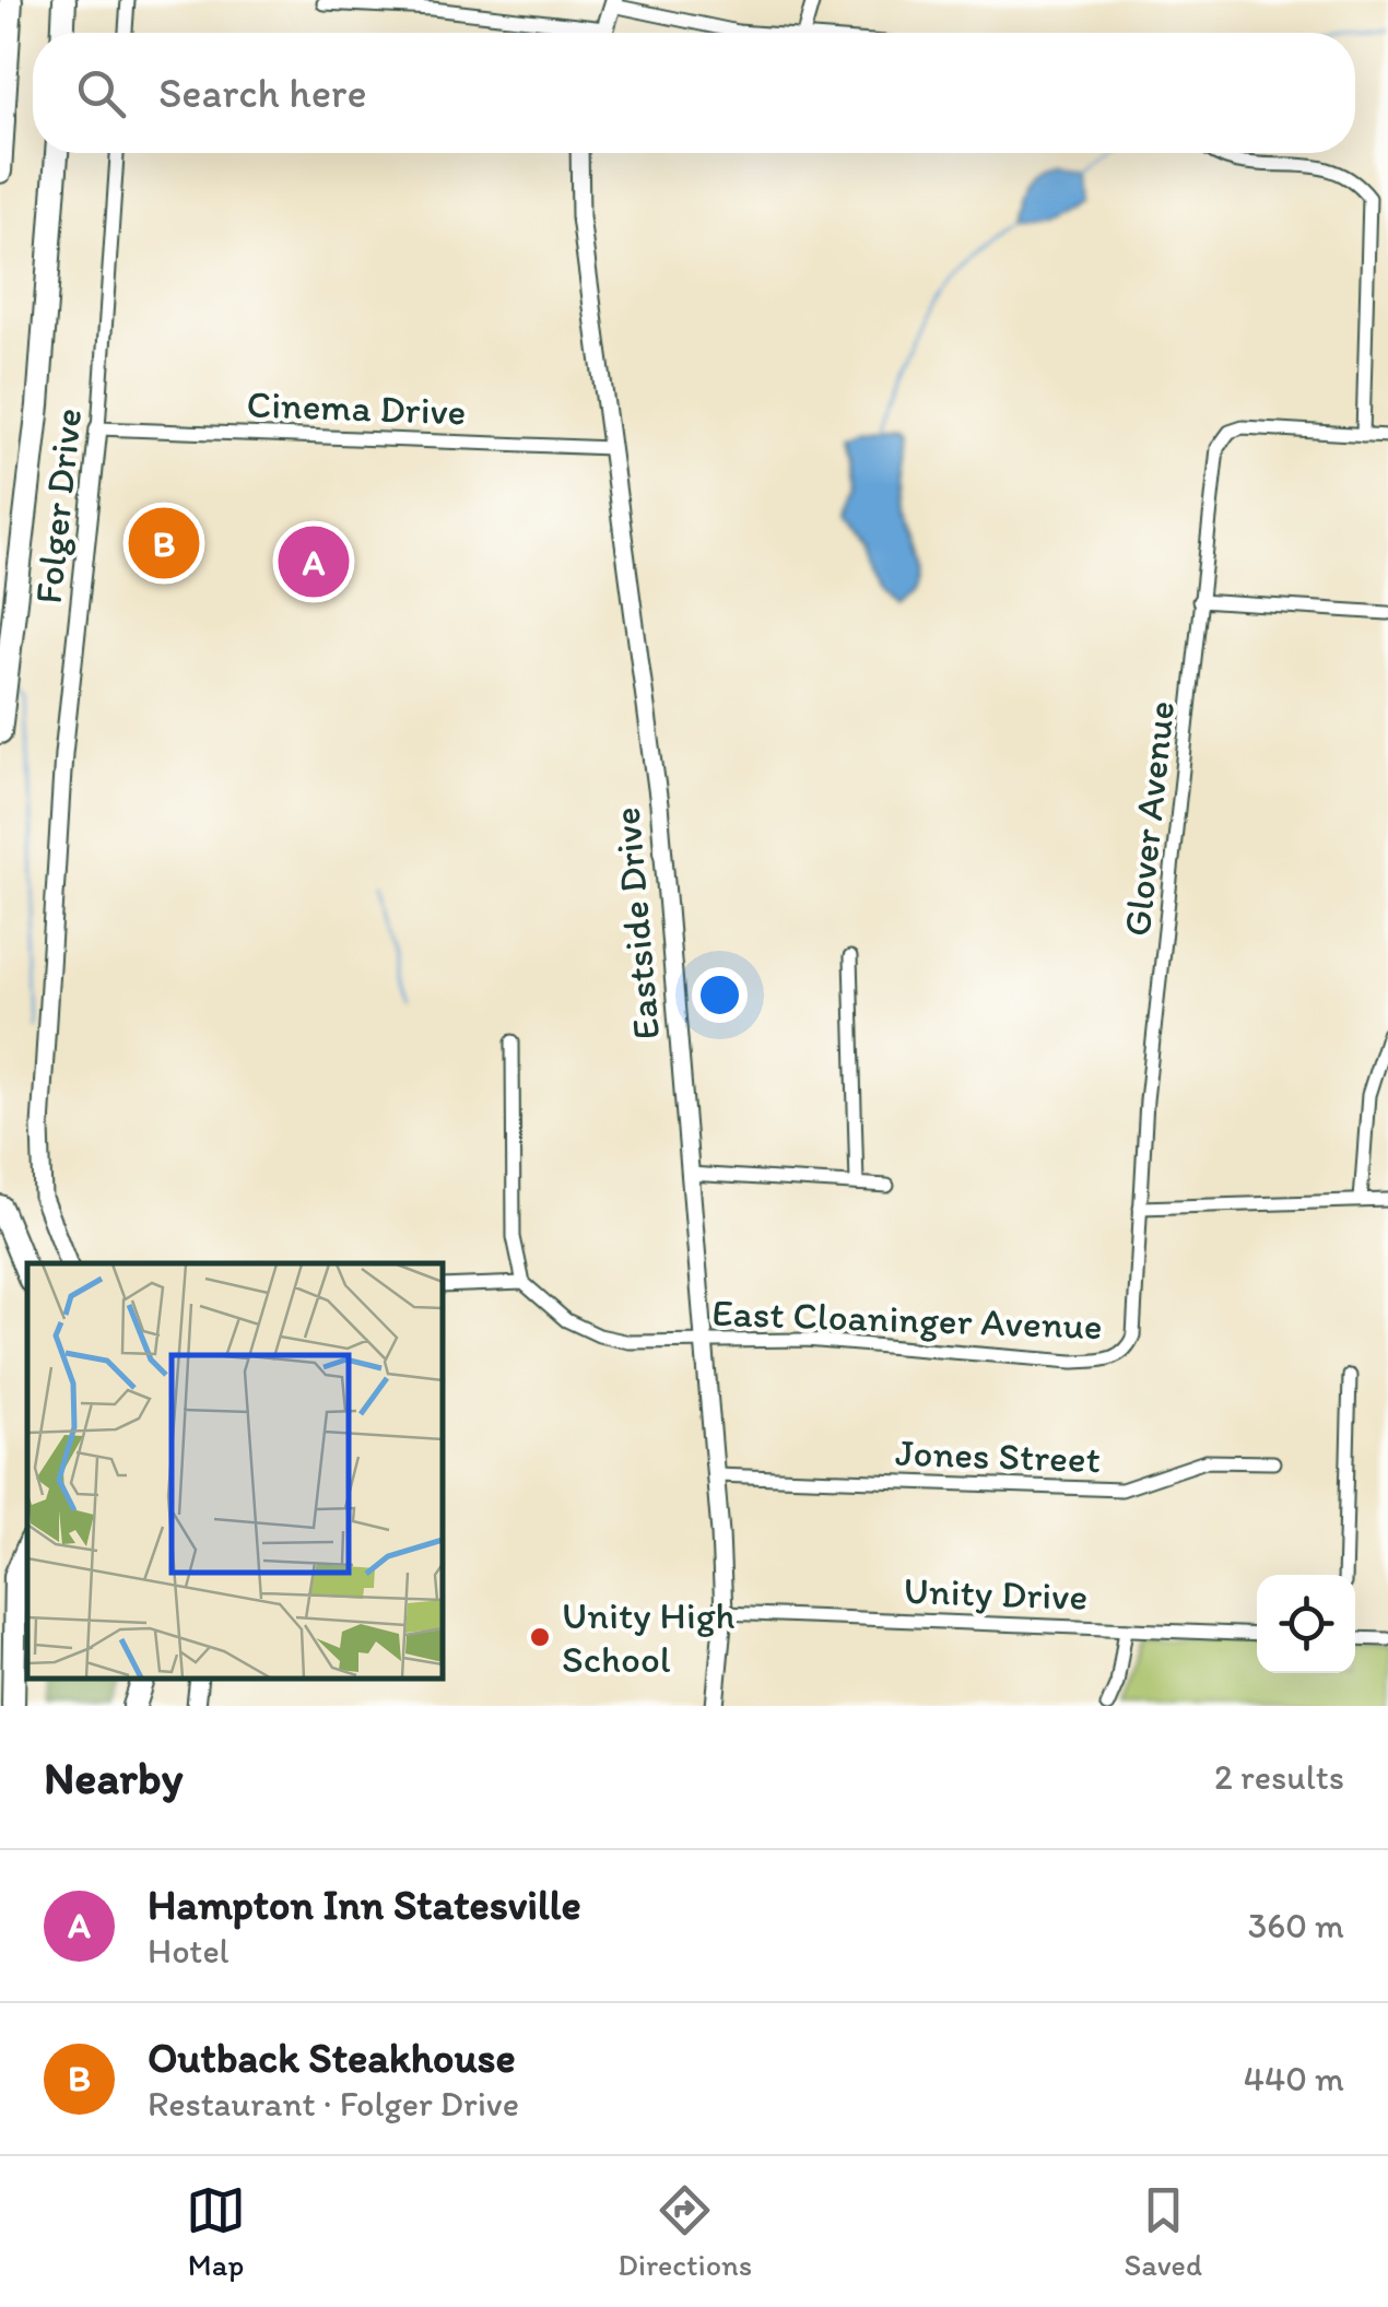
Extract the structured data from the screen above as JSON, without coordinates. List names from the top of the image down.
{
  "streets": {
    "street": [
      "Cinema Drive",
      "Folger Drive",
      "Glover Avenue",
      "Eastside Drive",
      "East Cloaninger Avenue",
      "Jones Street",
      "Unity Drive"
    ]
  },
  "crossings": [
    ["Cinema Drive", "Folger Drive"],
    ["Cinema Drive", "Eastside Drive"],
    ["Glover Avenue", "East Cloaninger Avenue"],
    ["Eastside Drive", "East Cloaninger Avenue"],
    ["Eastside Drive", "Jones Street"],
    ["Eastside Drive", "Unity Drive"]
  ],
  "places": ["Unity High School"],
  "page": {
    "search": "Search here",
    "pins": ["B", "A"],
    "heading": ["Nearby", "2 results"],
    "list": [
      {
        "mark": "A",
        "name": "Hampton Inn Statesville",
        "note": "Hotel",
        "value": "360 m"
      },
      {
        "mark": "B",
        "name": "Outback Steakhouse",
        "note": "Restaurant · Folger Drive",
        "value": "440 m"
      }
    ],
    "nav": ["Map", "Directions", "Saved"]
  }
}
